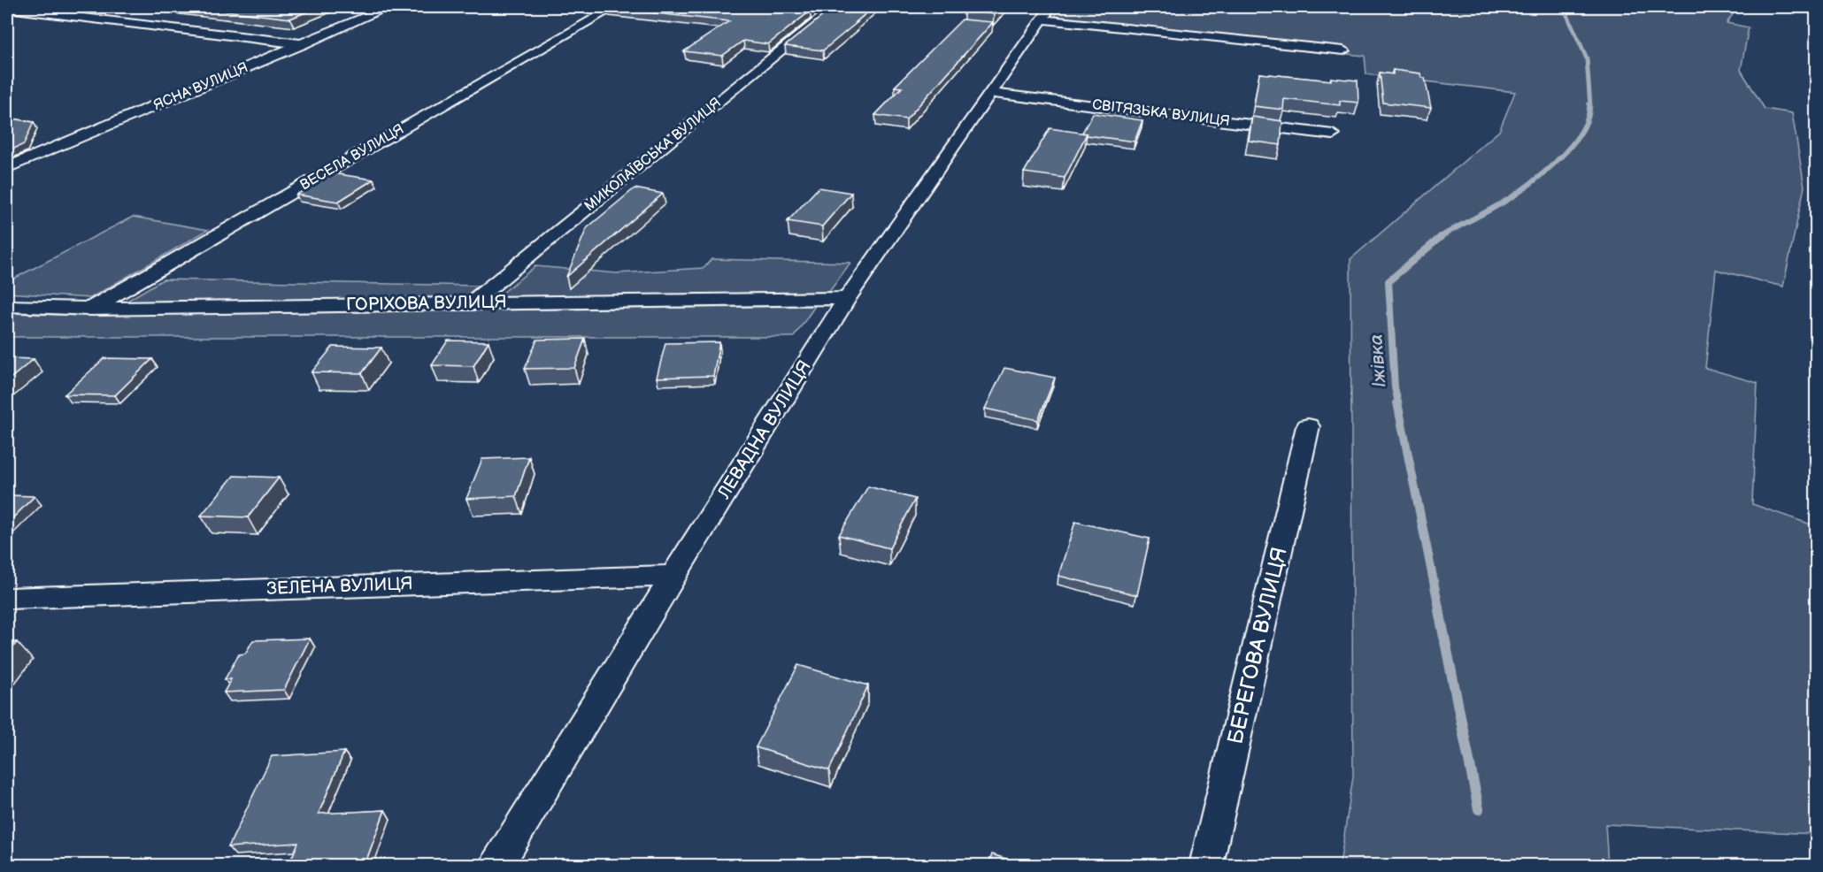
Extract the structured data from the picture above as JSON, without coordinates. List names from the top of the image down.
{
  "streets": {
    "street": [
      "ЯСНА ВУЛИЦЯ",
      "СВІТЯЗЬКА ВУЛИЦЯ",
      "МИКОЛАЇВСЬКА ВУЛИЦЯ",
      "ВЕСЕЛА ВУЛИЦЯ",
      "ГОРІХОВА ВУЛИЦЯ",
      "ЛЕВАДНА ВУЛИЦЯ",
      "ЗЕЛЕНА ВУЛИЦЯ",
      "БЕРЕГОВА ВУЛИЦЯ"
    ]
  },
  "crossings": [
    ["СВІТЯЗЬКА ВУЛИЦЯ", "ЛЕВАДНА ВУЛИЦЯ"],
    ["МИКОЛАЇВСЬКА ВУЛИЦЯ", "ГОРІХОВА ВУЛИЦЯ"],
    ["ВЕСЕЛА ВУЛИЦЯ", "ГОРІХОВА ВУЛИЦЯ"],
    ["ГОРІХОВА ВУЛИЦЯ", "ЛЕВАДНА ВУЛИЦЯ"],
    ["ЛЕВАДНА ВУЛИЦЯ", "ЗЕЛЕНА ВУЛИЦЯ"]
  ],
  "water": ["Іжівка"]
}
